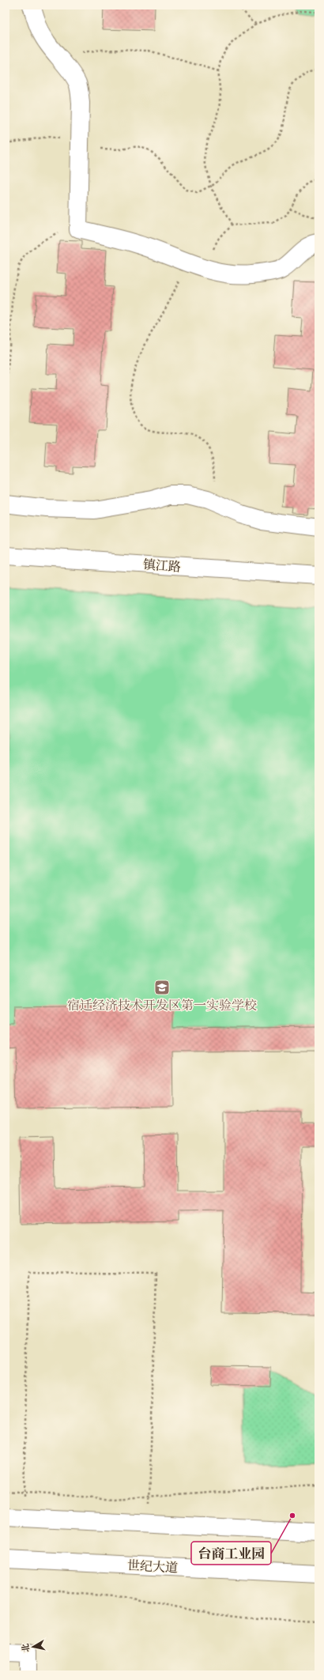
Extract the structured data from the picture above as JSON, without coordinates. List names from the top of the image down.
{
  "streets": {
    "street": ["镇江路", "世纪大道"]
  },
  "places": {
    "school or university": ["宿迁经济技术开发区第一实验学校"],
    "other": ["台商工业园"]
  },
  "north": "left"
}
